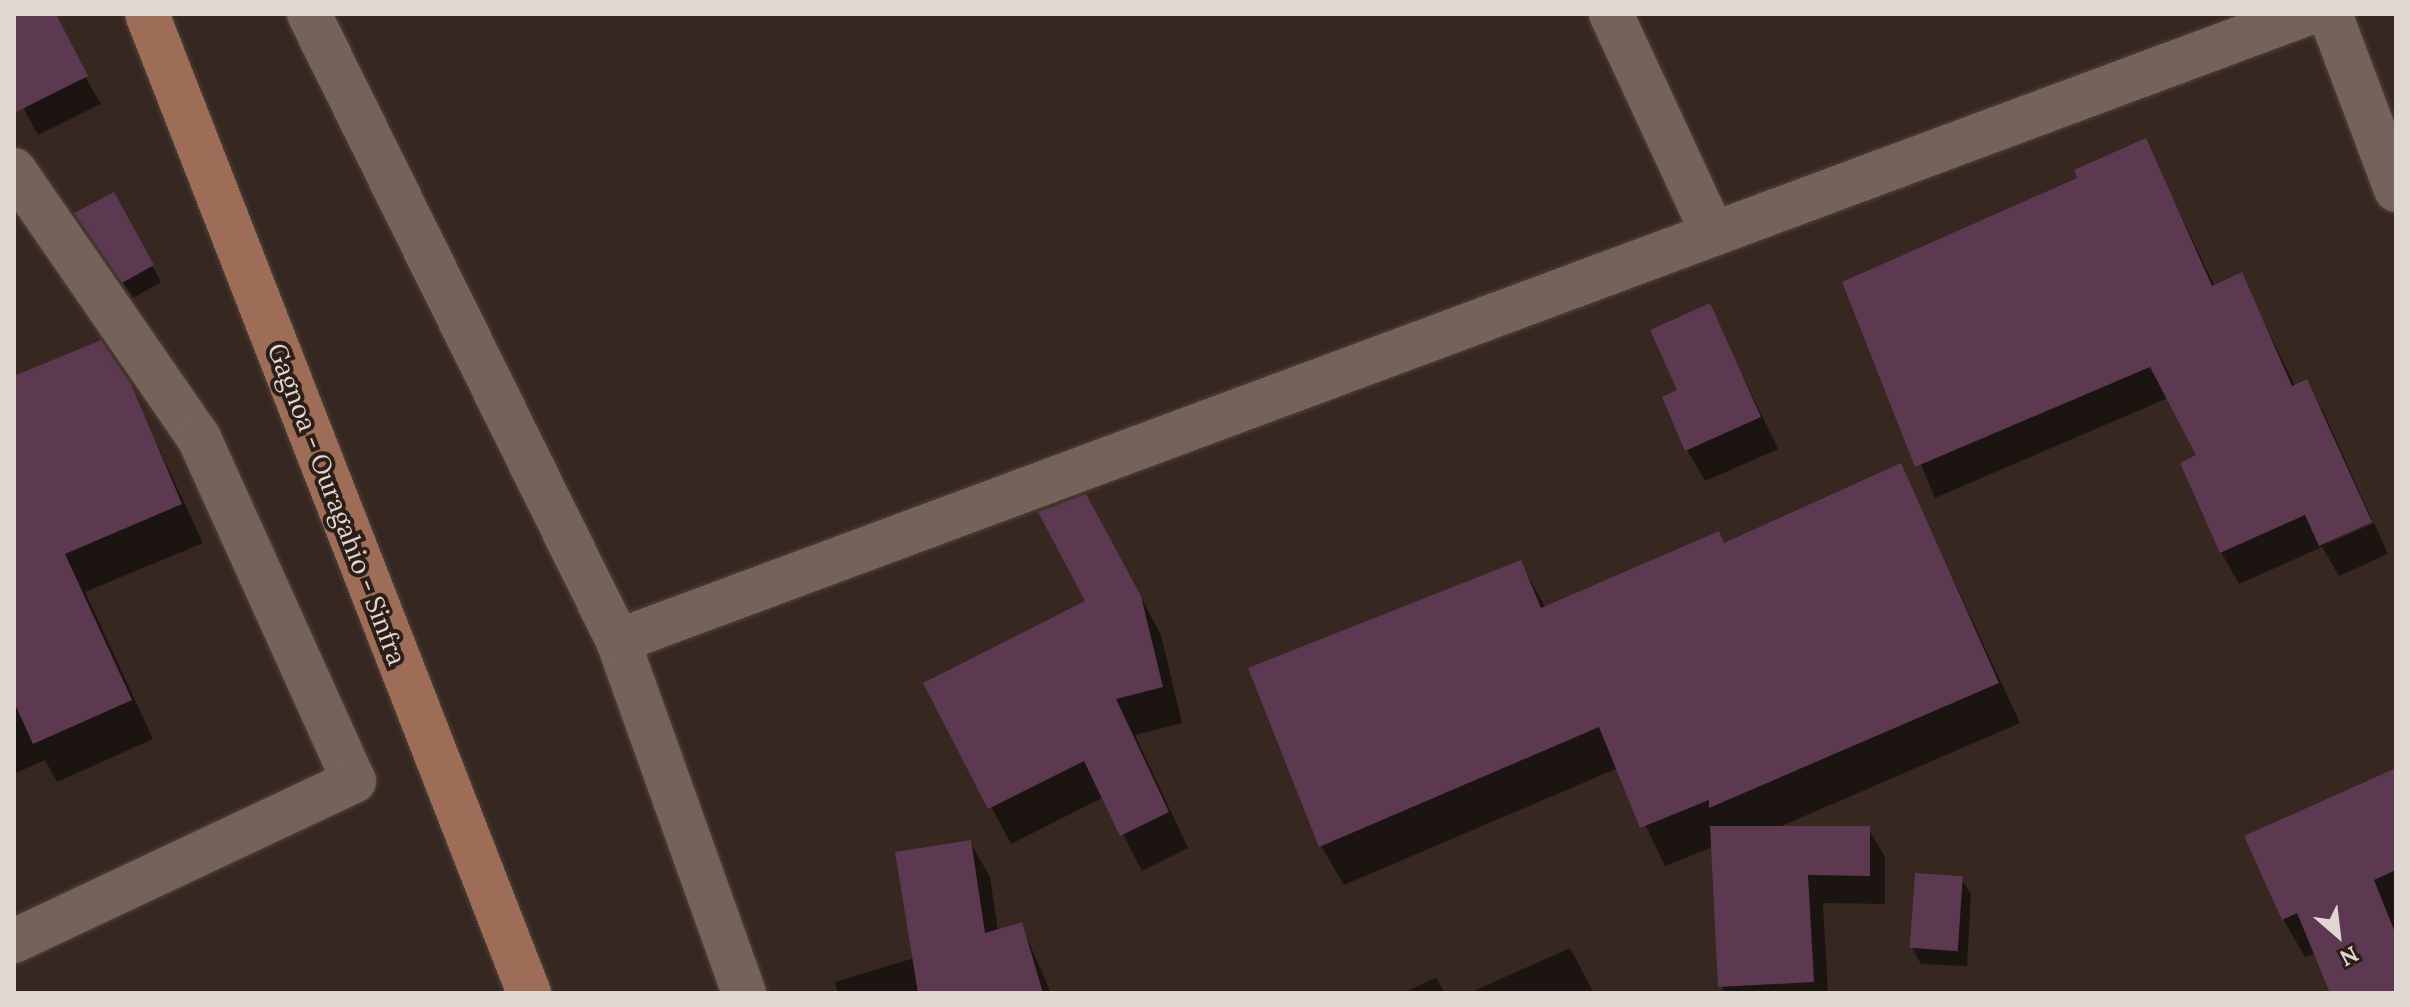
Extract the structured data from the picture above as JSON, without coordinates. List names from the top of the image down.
{
  "streets": {
    "main road": ["Gagnoa - Ouragahio - Sinfra"]
  },
  "north": "bottom right"
}
